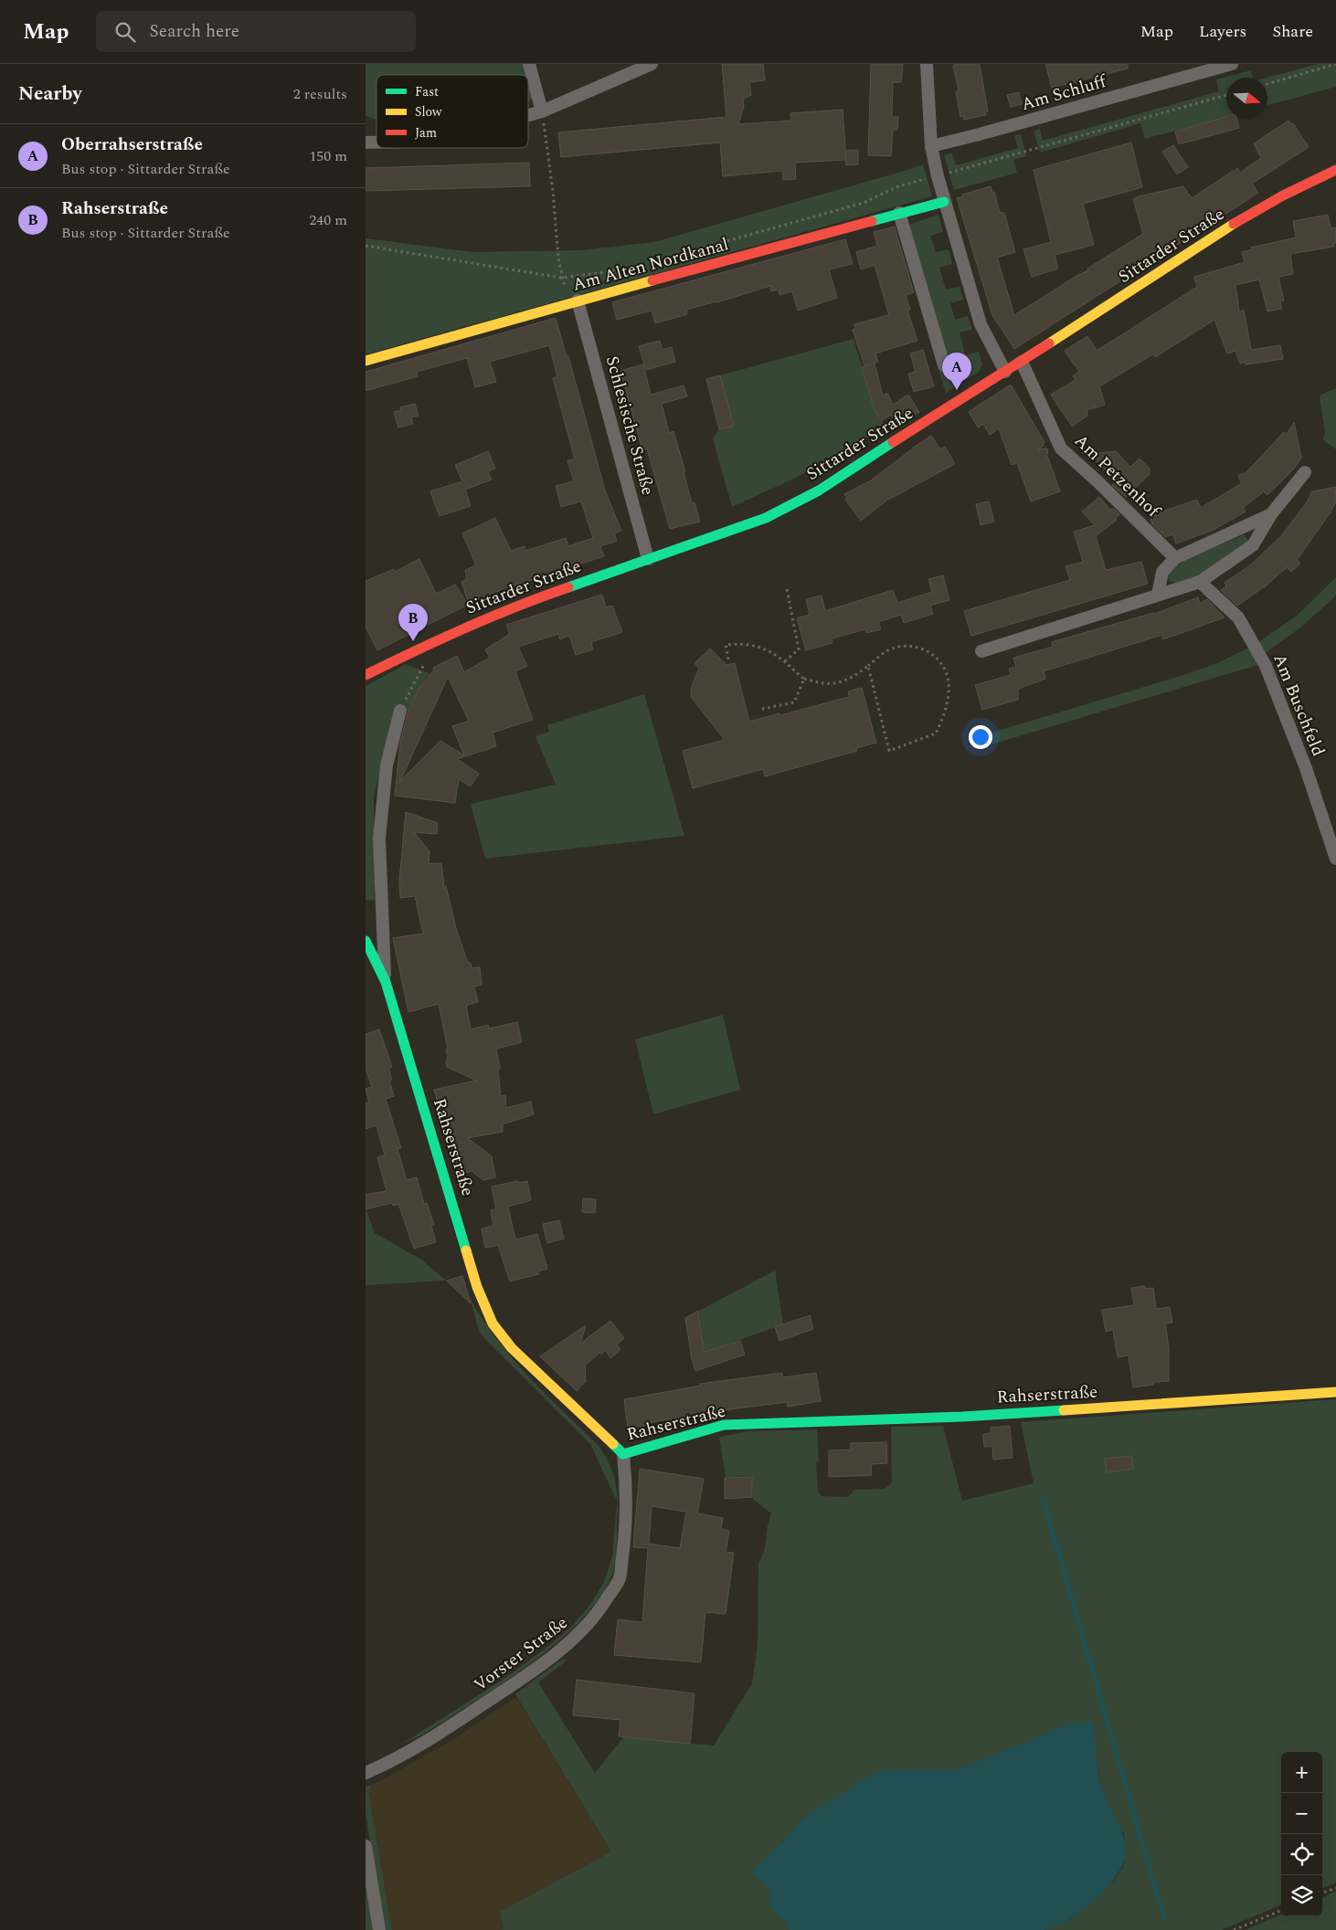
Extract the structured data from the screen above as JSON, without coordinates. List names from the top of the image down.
{
  "streets": {
    "street": [
      "Am Schluff",
      "Sittarder Straße",
      "Am Alten Nordkanal",
      "Schlesische Straße",
      "Am Petzenhof",
      "Am Buschfeld",
      "Rahserstraße",
      "Vorster Straße"
    ]
  },
  "crossings": [
    ["Sittarder Straße", "Schlesische Straße"],
    ["Sittarder Straße", "Am Petzenhof"],
    ["Am Alten Nordkanal", "Schlesische Straße"],
    ["Rahserstraße", "Vorster Straße"]
  ],
  "legend": ["Fast", "Slow", "Jam"],
  "north": "right",
  "page": {
    "header": "Map",
    "search": "Search here",
    "nav": ["Map", "Layers", "Share"],
    "heading": ["Nearby", "2 results"],
    "list": [
      {
        "mark": "A",
        "name": "Oberrahserstraße",
        "note": "Bus stop · Sittarder Straße",
        "value": "150 m"
      },
      {
        "mark": "B",
        "name": "Rahserstraße",
        "note": "Bus stop · Sittarder Straße",
        "value": "240 m"
      }
    ],
    "pins": ["A", "B"],
    "map_buttons": ["+", "−"]
  }
}
